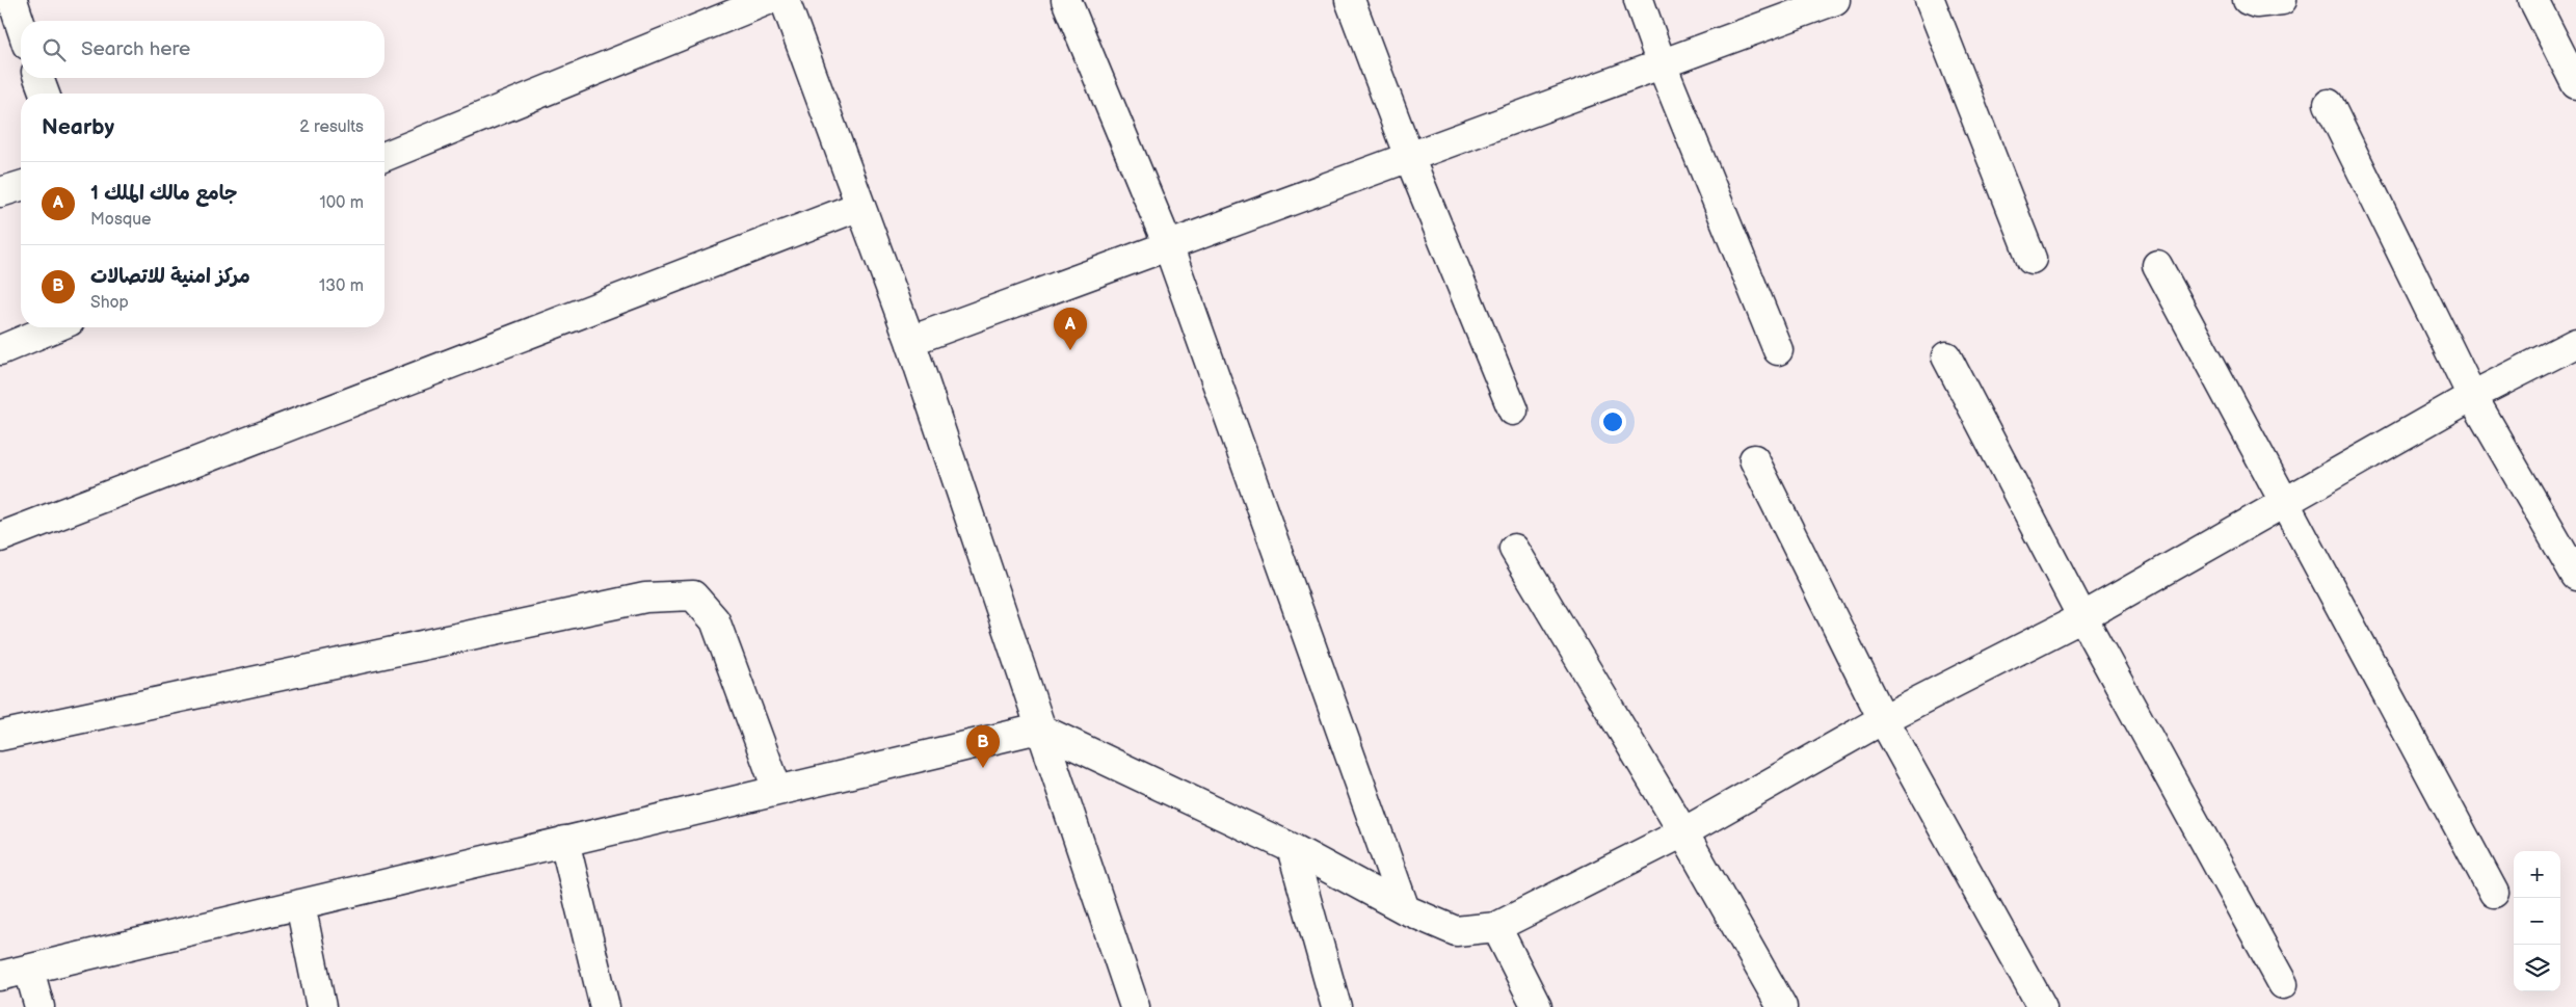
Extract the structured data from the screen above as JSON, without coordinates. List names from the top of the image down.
{
  "page": {
    "search": "Search here",
    "heading": ["Nearby", "2 results"],
    "list": [
      {
        "mark": "A",
        "name": "جامع مالك الملك 1",
        "note": "Mosque",
        "value": "100 m"
      },
      {
        "mark": "B",
        "name": "مركز امنية للاتصالات",
        "note": "Shop",
        "value": "130 m"
      }
    ],
    "pins": ["A", "B"],
    "map_buttons": ["+", "−"]
  }
}
